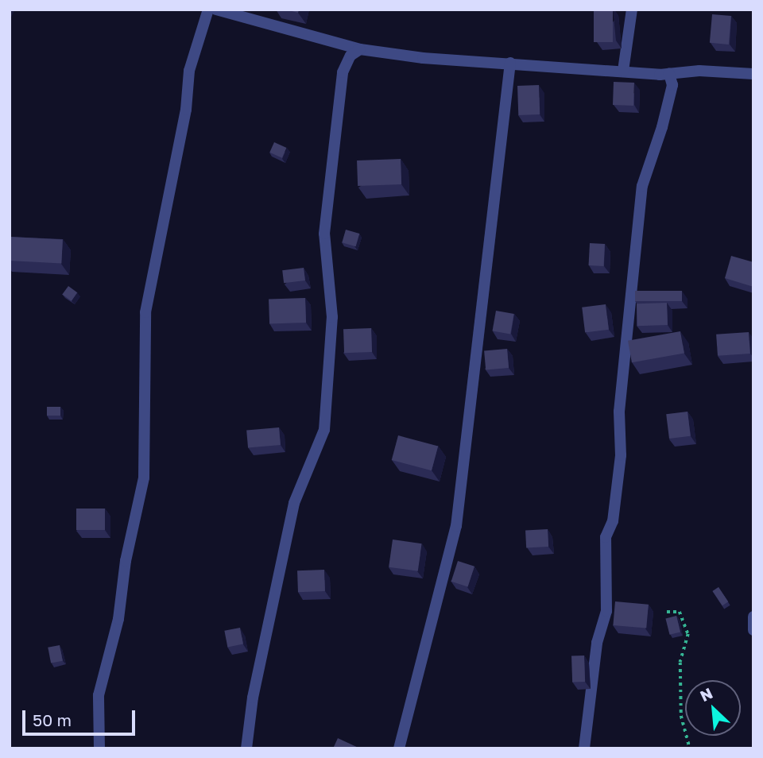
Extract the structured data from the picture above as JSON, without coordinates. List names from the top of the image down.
{
  "scale_bar": "50 m",
  "north": "top left"
}
